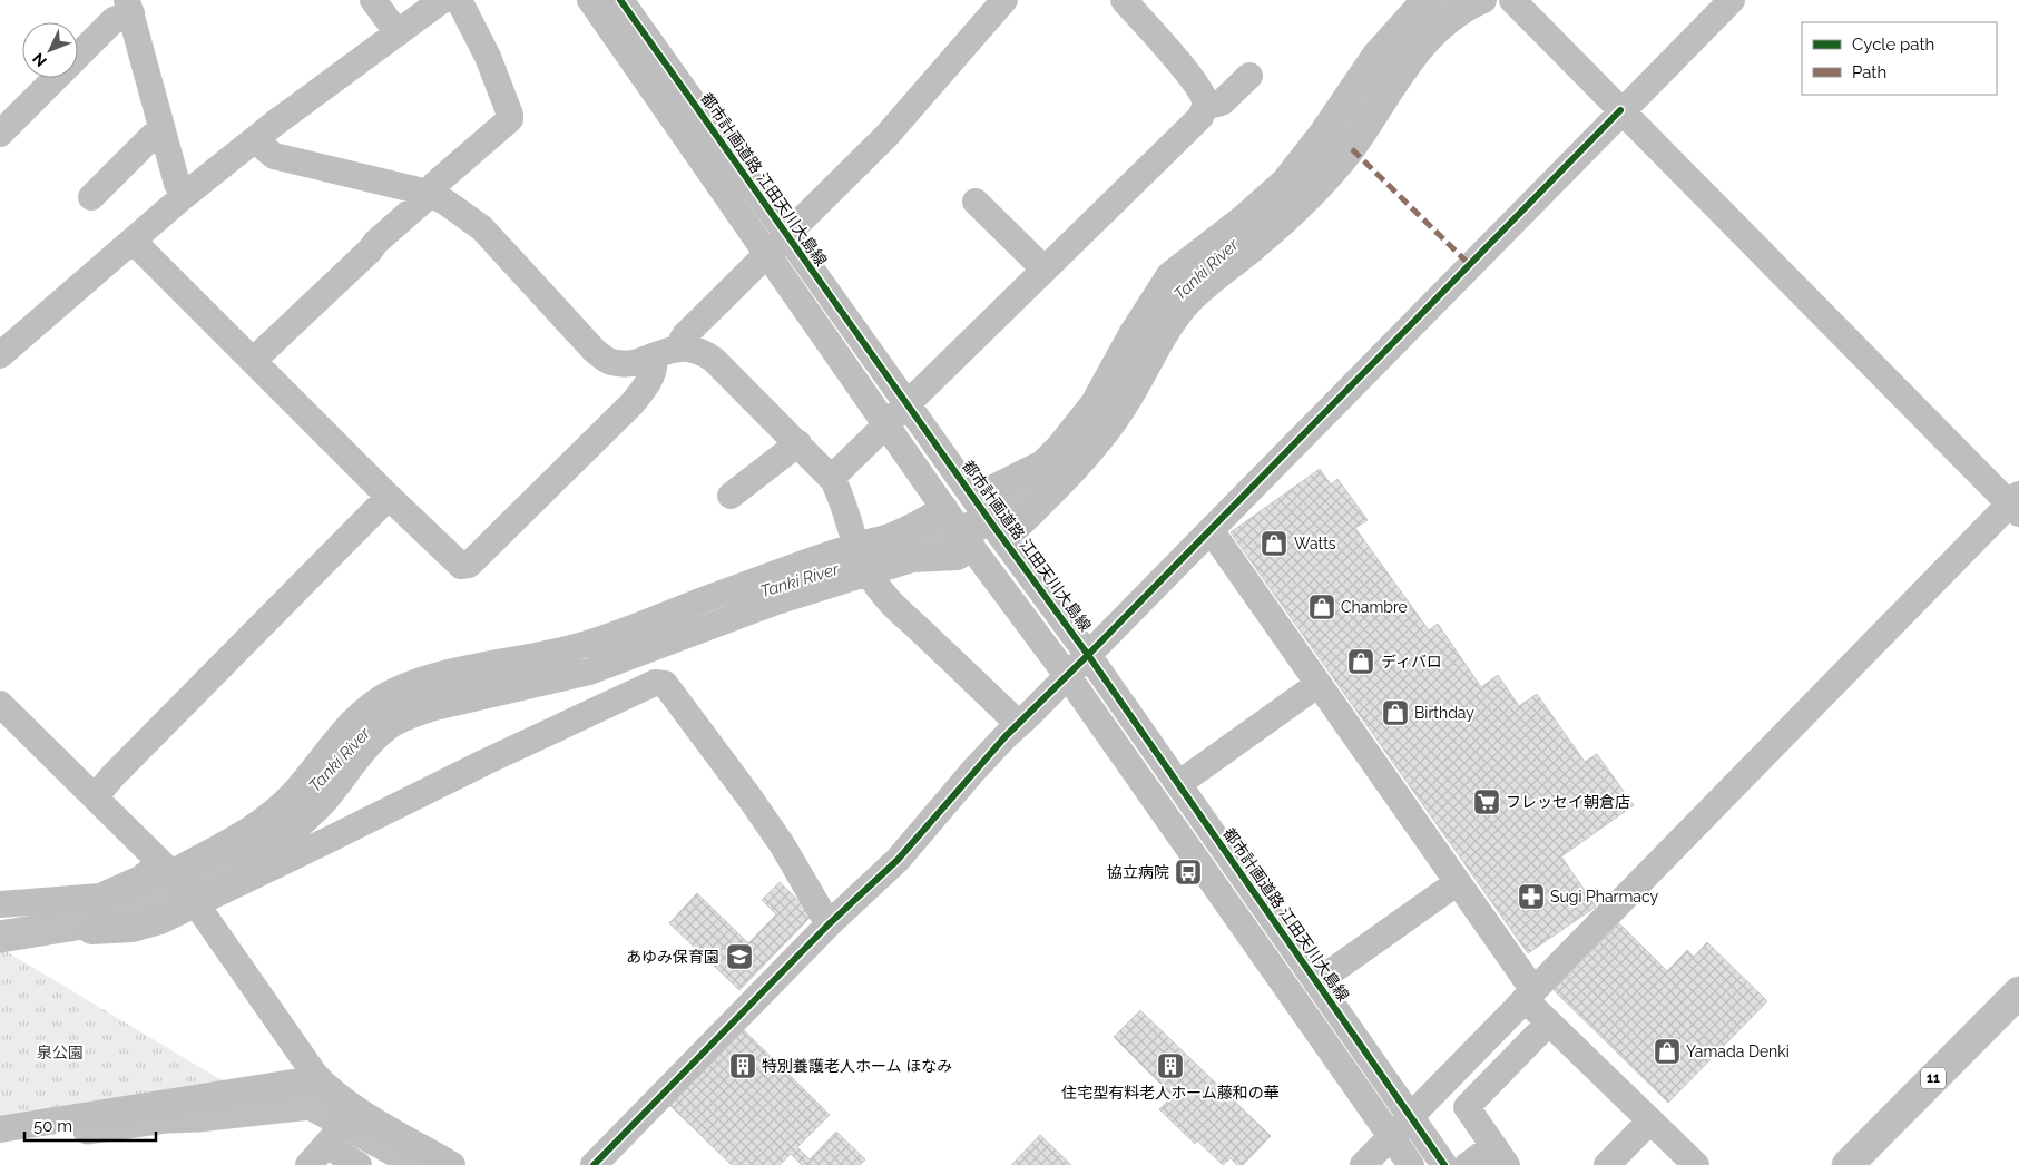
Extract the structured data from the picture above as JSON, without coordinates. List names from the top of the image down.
{
  "streets": {
    "main road": ["11"],
    "street": ["都市計画道路 江田天川大島線"]
  },
  "water": ["Tanki River"],
  "parks": ["泉公園"],
  "places": {
    "shop": [
      "Watts",
      "Chambre",
      "ディバロ",
      "Birthday",
      "Yamada Denki"
    ],
    "supermarket": ["フレッセイ朝倉店"],
    "bus stop": ["協立病院"],
    "pharmacy": ["Sugi Pharmacy"],
    "school or university": ["あゆみ保育園"],
    "building": ["特別養護老人ホーム ほなみ", "住宅型有料老人ホーム藤和の華"]
  },
  "legend": ["Cycle path", "Path"],
  "scale_bar": "50 m",
  "north": "bottom left"
}
